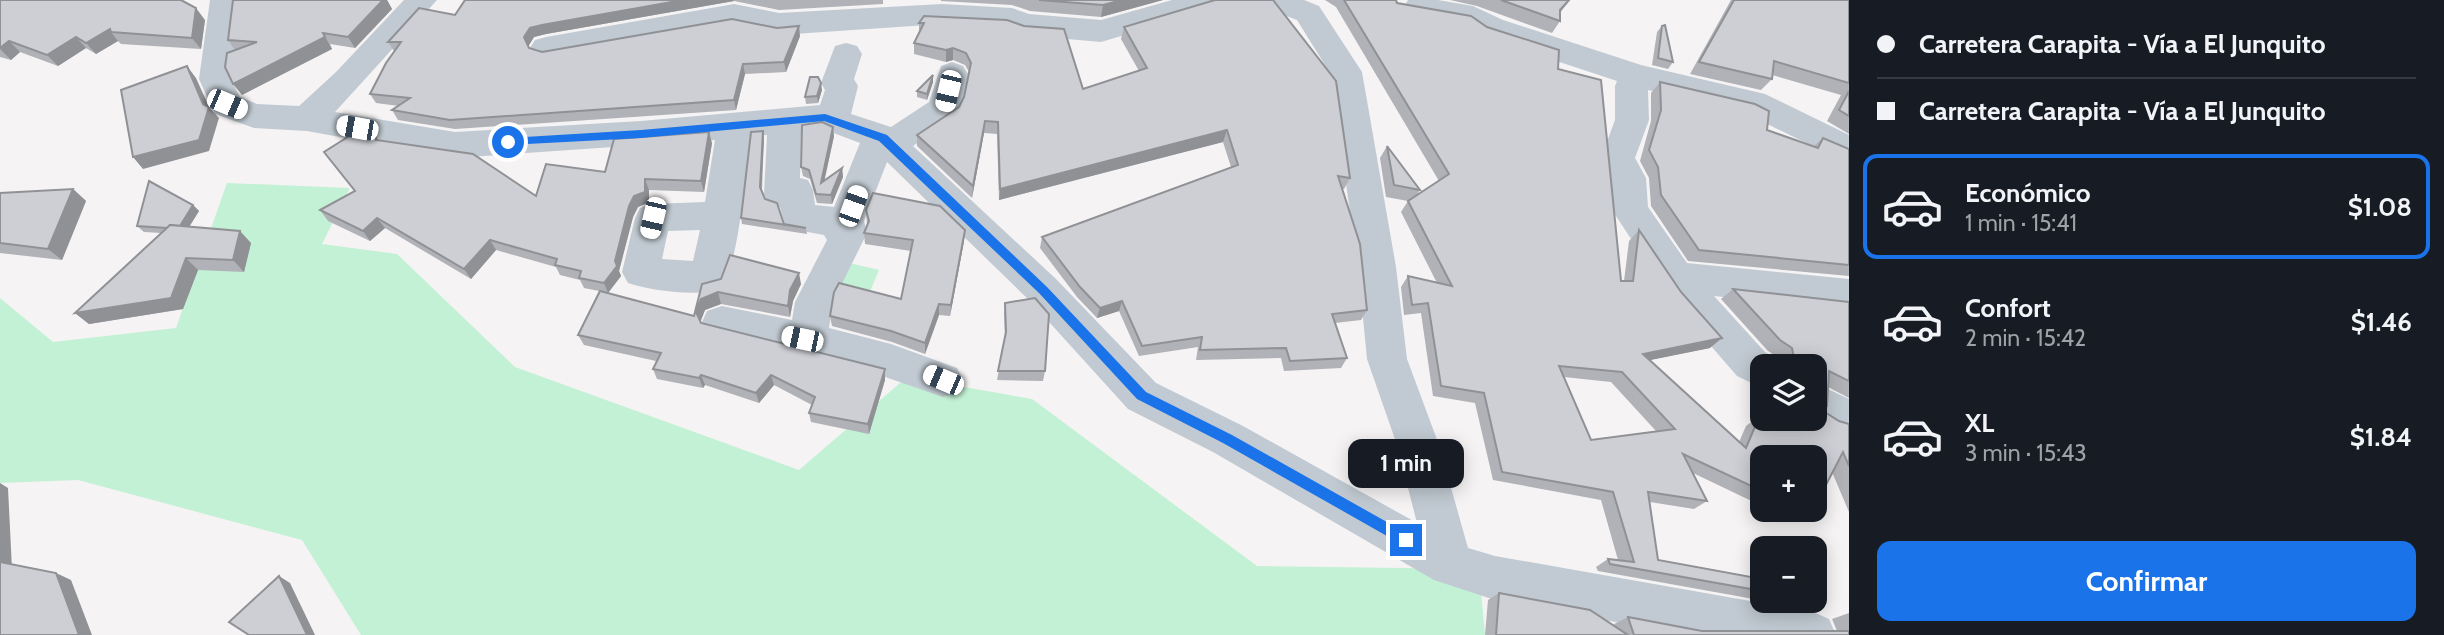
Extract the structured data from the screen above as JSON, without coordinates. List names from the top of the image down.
{
  "page": {
    "banner": ["Carretera Carapita - Vía a El Junquito", "Carretera Carapita - Vía a El Junquito"],
    "list": [
      {
        "name": "Económico",
        "note": "1 min · 15:41",
        "value": "$1.08"
      },
      {
        "name": "Confort",
        "note": "2 min · 15:42",
        "value": "$1.46"
      },
      {
        "name": "XL",
        "note": "3 min · 15:43",
        "value": "$1.84"
      }
    ],
    "map_buttons": ["+", "−"],
    "bubble": "1 min",
    "buttons": "Confirmar"
  }
}
